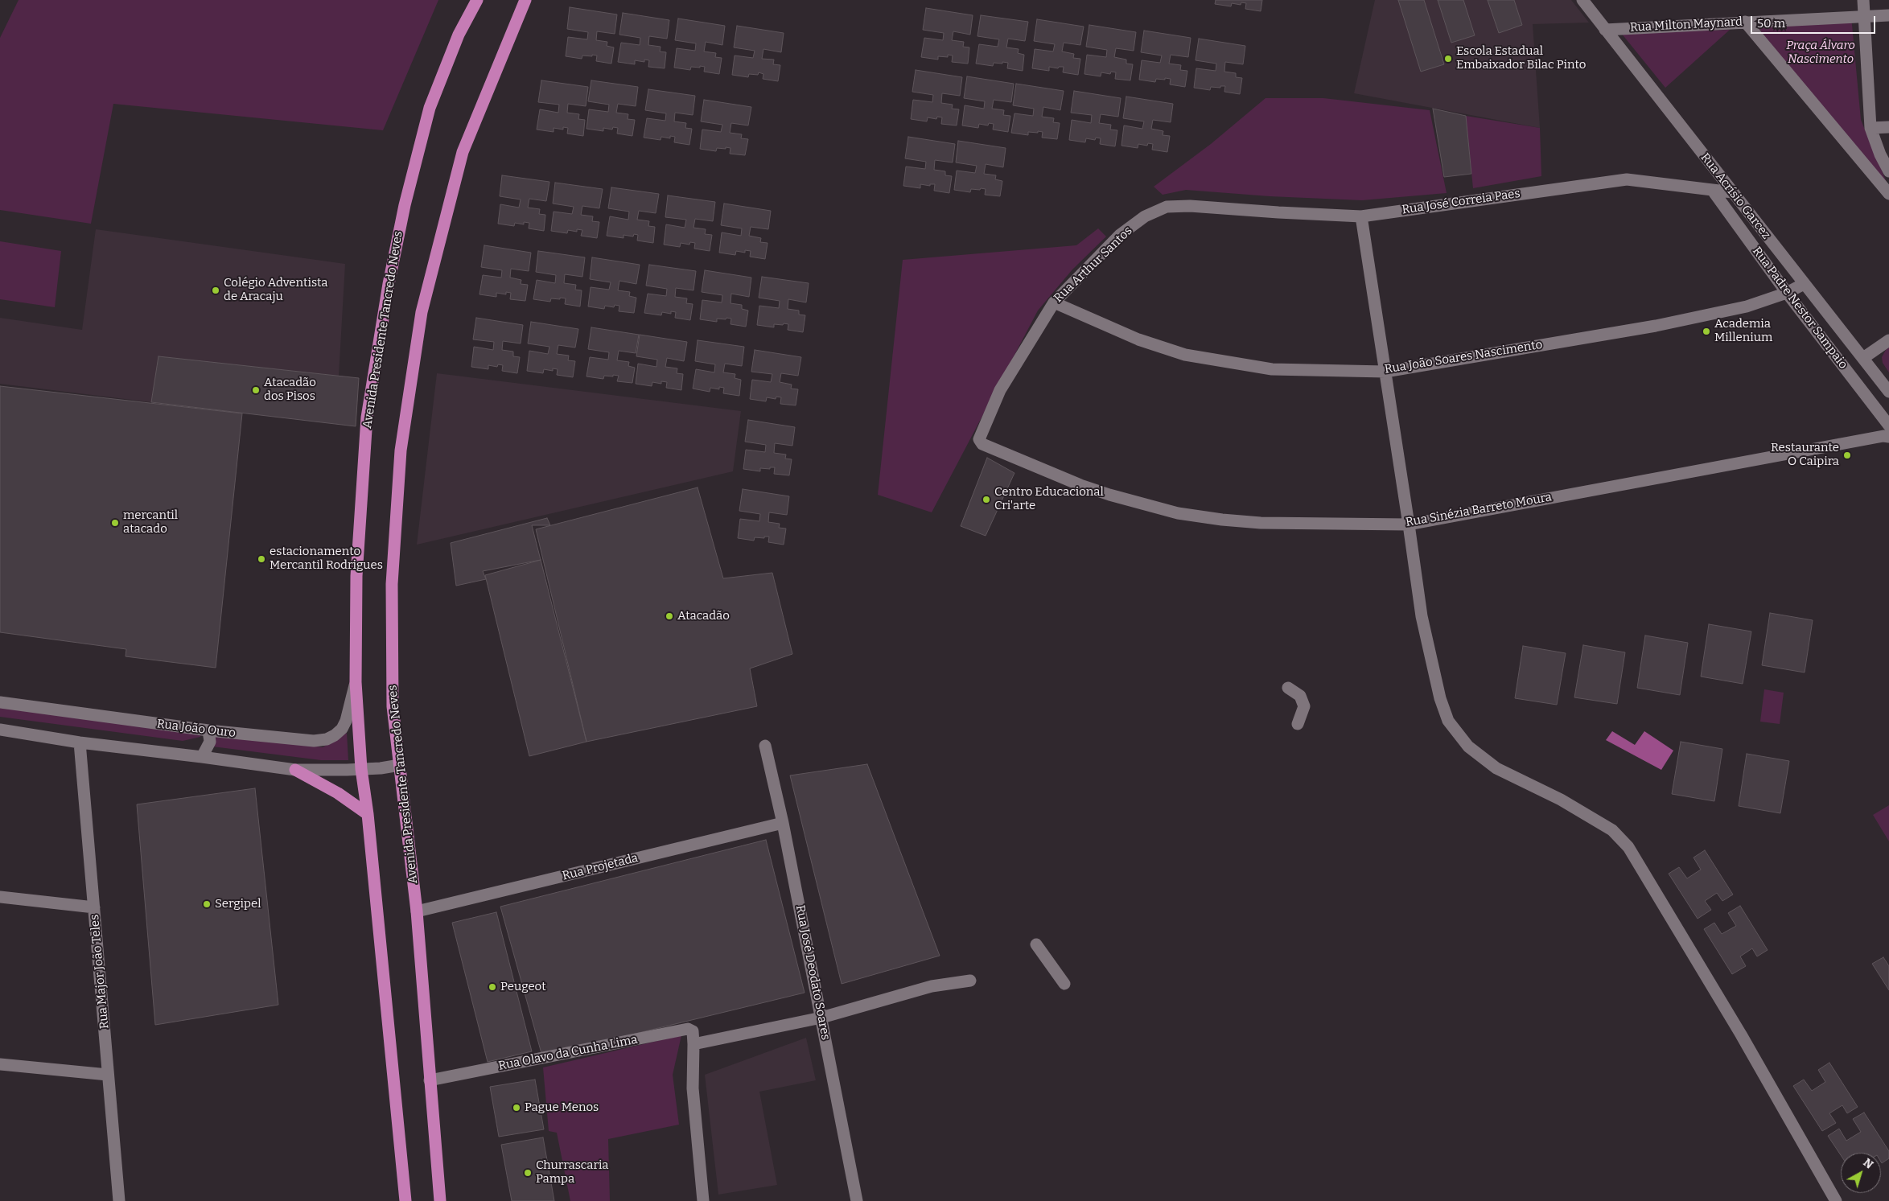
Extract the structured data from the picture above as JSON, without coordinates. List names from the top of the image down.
{
  "streets": {
    "main road": ["Avenida Presidente Tancredo Neves"],
    "street": [
      "Rua Milton Maynard",
      "Rua Acrísio Garcez",
      "Rua José Correia Paes",
      "Rua Arthur Santos",
      "Rua Padre Nestor Sampaio",
      "Rua João Soares Nascimento",
      "Rua Sinézia Barreto Moura",
      "Rua João Ouro",
      "Rua Projetada",
      "Rua Major João Teles",
      "Rua José Deodato Soares",
      "Rua Olavo da Cunha Lima"
    ]
  },
  "crossings": [
    ["Rua Milton Maynard", "Rua Acrísio Garcez"],
    ["Rua Acrísio Garcez", "Rua José Correia Paes"],
    ["Rua Acrísio Garcez", "Rua João Soares Nascimento"],
    ["Rua José Correia Paes", "Rua Arthur Santos"],
    ["Rua José Correia Paes", "Rua Padre Nestor Sampaio"],
    ["Rua Arthur Santos", "Rua João Soares Nascimento"],
    ["Rua Arthur Santos", "Rua Sinézia Barreto Moura"],
    ["Rua Padre Nestor Sampaio", "Rua João Soares Nascimento"],
    ["Rua Padre Nestor Sampaio", "Rua Sinézia Barreto Moura"],
    ["Avenida Presidente Tancredo Neves", "Rua João Ouro"],
    ["Avenida Presidente Tancredo Neves", "Rua Projetada"],
    ["Avenida Presidente Tancredo Neves", "Rua Olavo da Cunha Lima"],
    ["Rua Projetada", "Rua José Deodato Soares"]
  ],
  "parks": ["Praça Álvaro Nascimento"],
  "places": [
    "Escola Estadual Embaixador Bilac Pinto",
    "Colégio Adventista de Aracaju",
    "Academia Millenium",
    "Atacadão dos Pisos",
    "Restaurante O Caipira",
    "Centro Educacional Cri'arte",
    "mercantil atacado",
    "estacionamento Mercantil Rodrigues",
    "Atacadão",
    "Sergipel",
    "Peugeot",
    "Pague Menos",
    "Churrascaria Pampa"
  ],
  "scale_bar": "50 m",
  "north": "top right"
}
